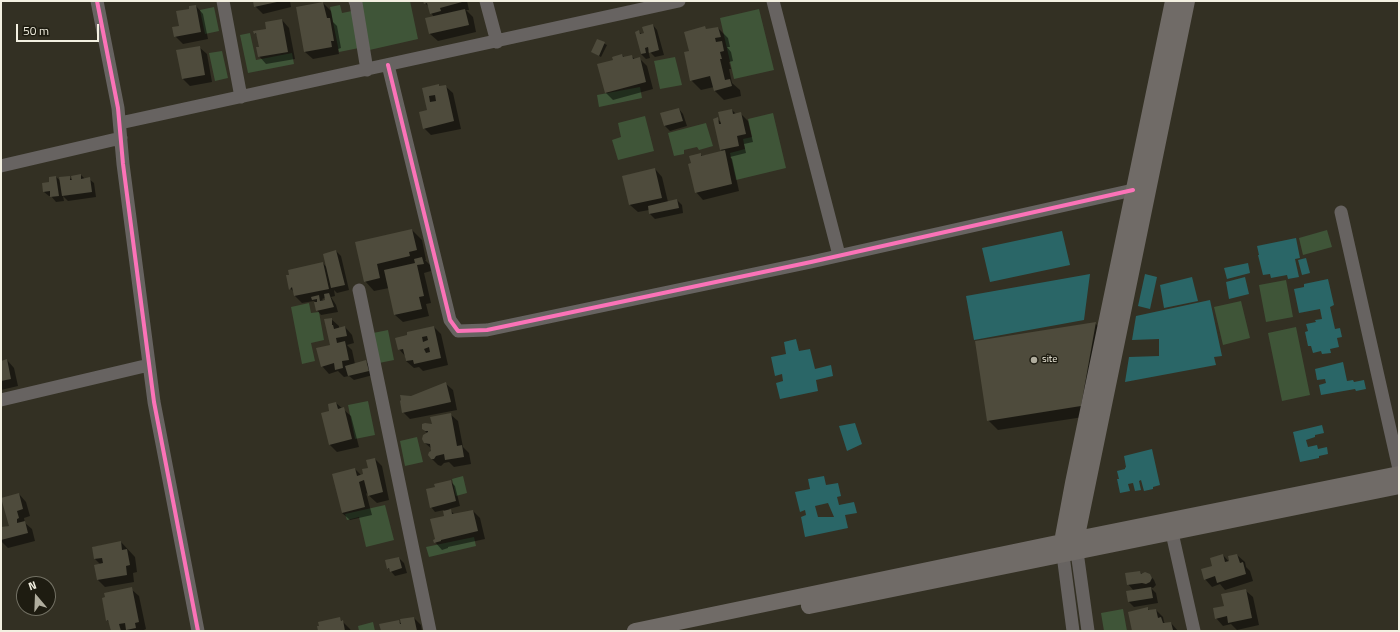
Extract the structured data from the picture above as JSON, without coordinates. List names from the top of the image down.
{
  "places": ["site"],
  "scale_bar": "50 m",
  "north": "top"
}
